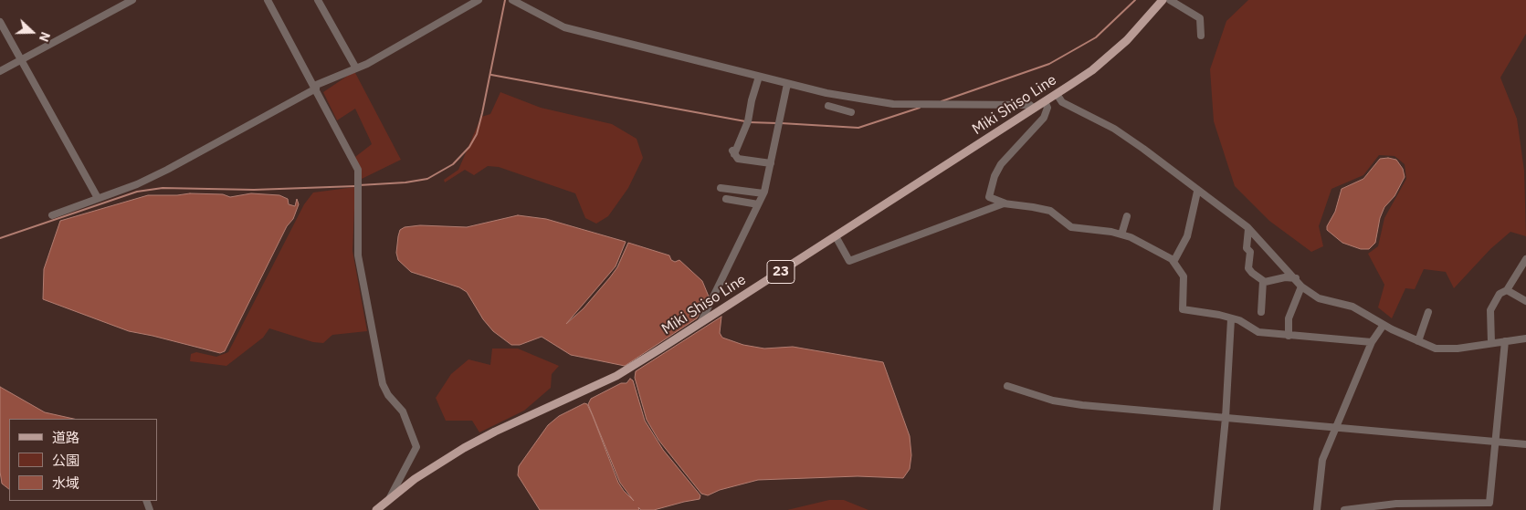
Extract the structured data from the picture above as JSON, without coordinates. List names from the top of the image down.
{
  "streets": {
    "main road": ["Miki Shiso Line", "23"]
  },
  "legend": ["道路", "公園", "水域"],
  "north": "right"
}
